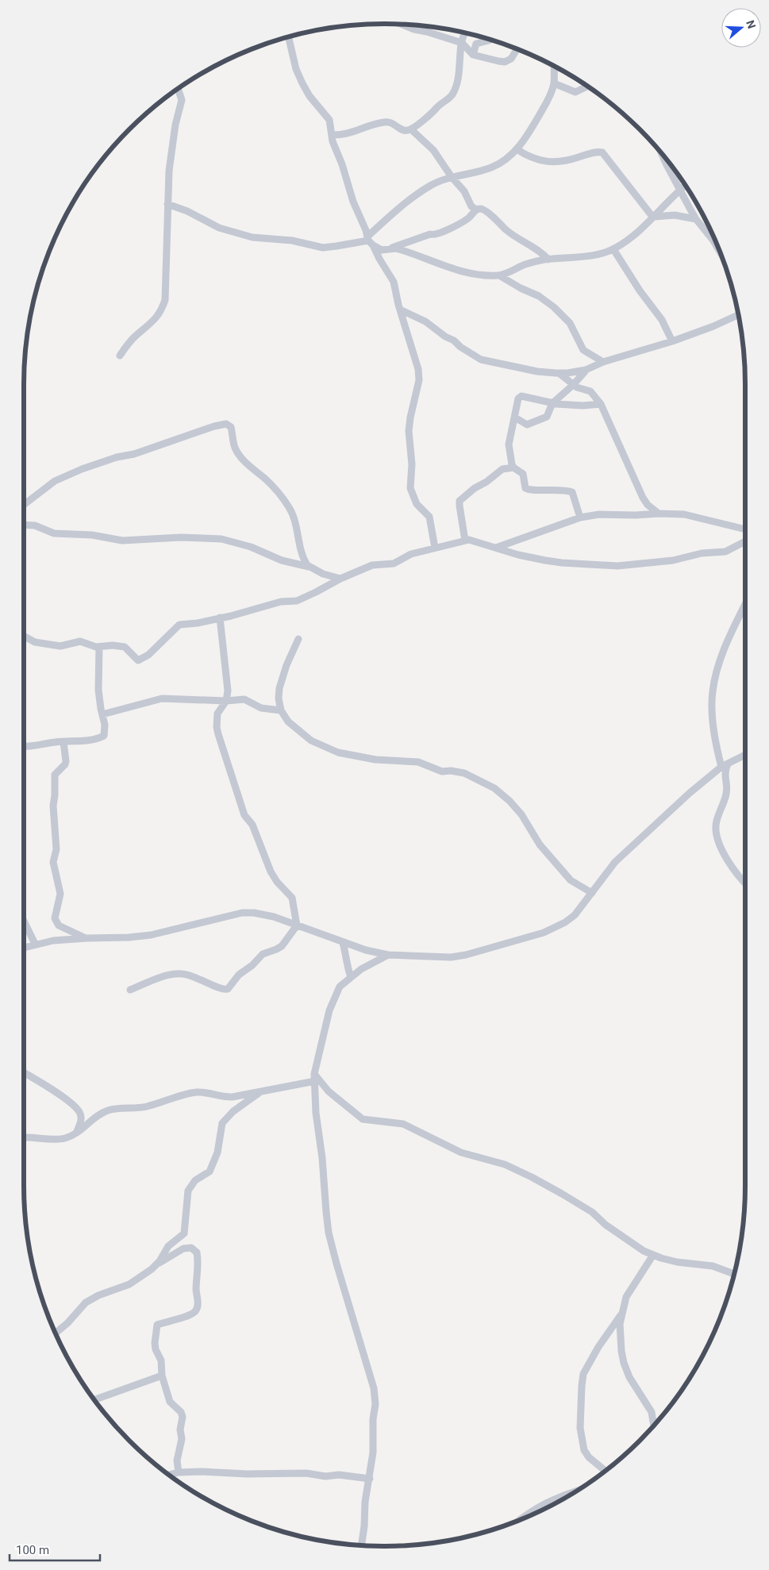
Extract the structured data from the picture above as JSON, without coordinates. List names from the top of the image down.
{
  "scale_bar": "100 m",
  "north": "right"
}
